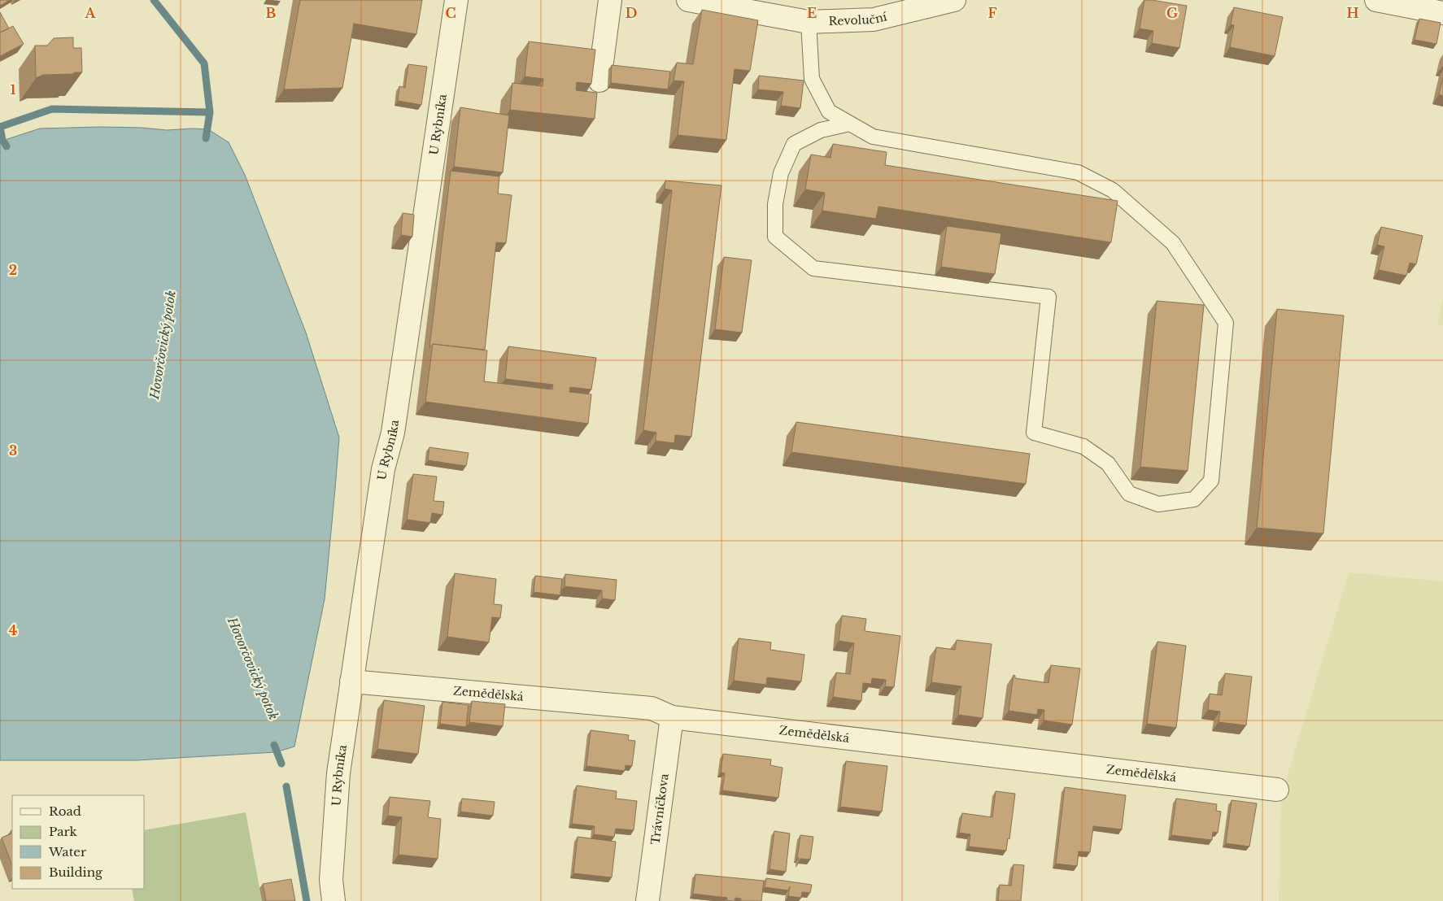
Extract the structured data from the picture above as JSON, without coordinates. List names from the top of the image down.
{
  "streets": {
    "street": [
      "Revoluční",
      "U Rybníka",
      "Zemědělská",
      "Trávníčkova"
    ]
  },
  "crossings": [
    ["U Rybníka", "Zemědělská"],
    ["Zemědělská", "Trávníčkova"]
  ],
  "water": ["Hovorčovický potok"],
  "legend": [
    "Road",
    "Park",
    "Water",
    "Building"
  ],
  "grid": {
    "columns": [
      "A",
      "B",
      "C",
      "D",
      "E",
      "F",
      "G",
      "H"
    ],
    "rows": [
      "1",
      "2",
      "3",
      "4"
    ]
  }
}
